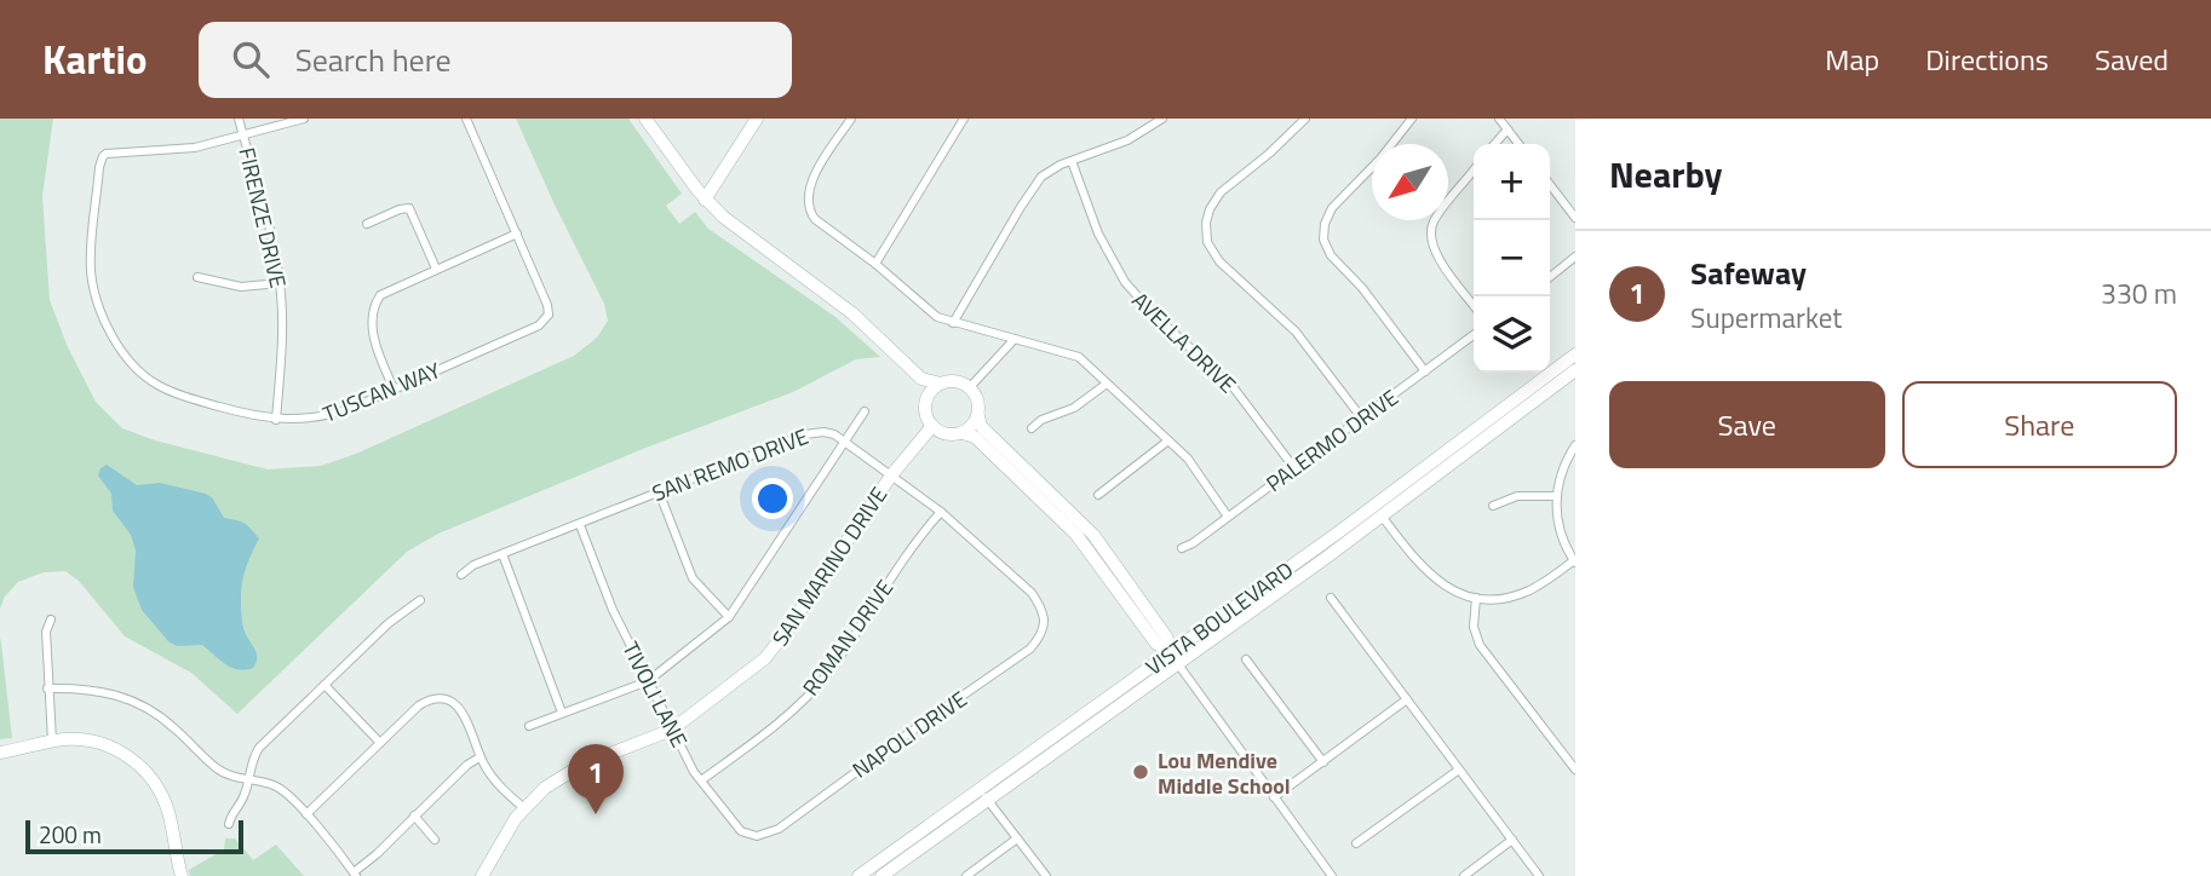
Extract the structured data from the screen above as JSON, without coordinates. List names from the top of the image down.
{
  "streets": {
    "street": [
      "FIRENZE DRIVE",
      "AVELLA DRIVE",
      "TUSCAN WAY",
      "PALERMO DRIVE",
      "SAN REMO DRIVE",
      "SAN MARINO DRIVE",
      "VISTA BOULEVARD",
      "ROMAN DRIVE",
      "TIVOLI LANE",
      "NAPOLI DRIVE"
    ]
  },
  "crossings": [
    ["FIRENZE DRIVE", "TUSCAN WAY"],
    ["AVELLA DRIVE", "PALERMO DRIVE"],
    ["SAN REMO DRIVE", "SAN MARINO DRIVE"],
    ["SAN REMO DRIVE", "ROMAN DRIVE"],
    ["SAN REMO DRIVE", "TIVOLI LANE"],
    ["SAN REMO DRIVE", "NAPOLI DRIVE"],
    ["SAN MARINO DRIVE", "TIVOLI LANE"],
    ["ROMAN DRIVE", "TIVOLI LANE"],
    ["TIVOLI LANE", "NAPOLI DRIVE"]
  ],
  "places": ["Lou Mendive Middle School"],
  "scale_bar": "200 m",
  "north": "bottom left",
  "page": {
    "header": "Kartio",
    "search": "Search here",
    "nav": ["Map", "Directions", "Saved"],
    "heading": "Nearby",
    "map_buttons": ["+", "−"],
    "list": [
      {
        "mark": "1",
        "name": "Safeway",
        "note": "Supermarket",
        "value": "330 m"
      }
    ],
    "buttons": ["Save", "Share"],
    "pins": "1",
    "scale": "200 m"
  }
}
